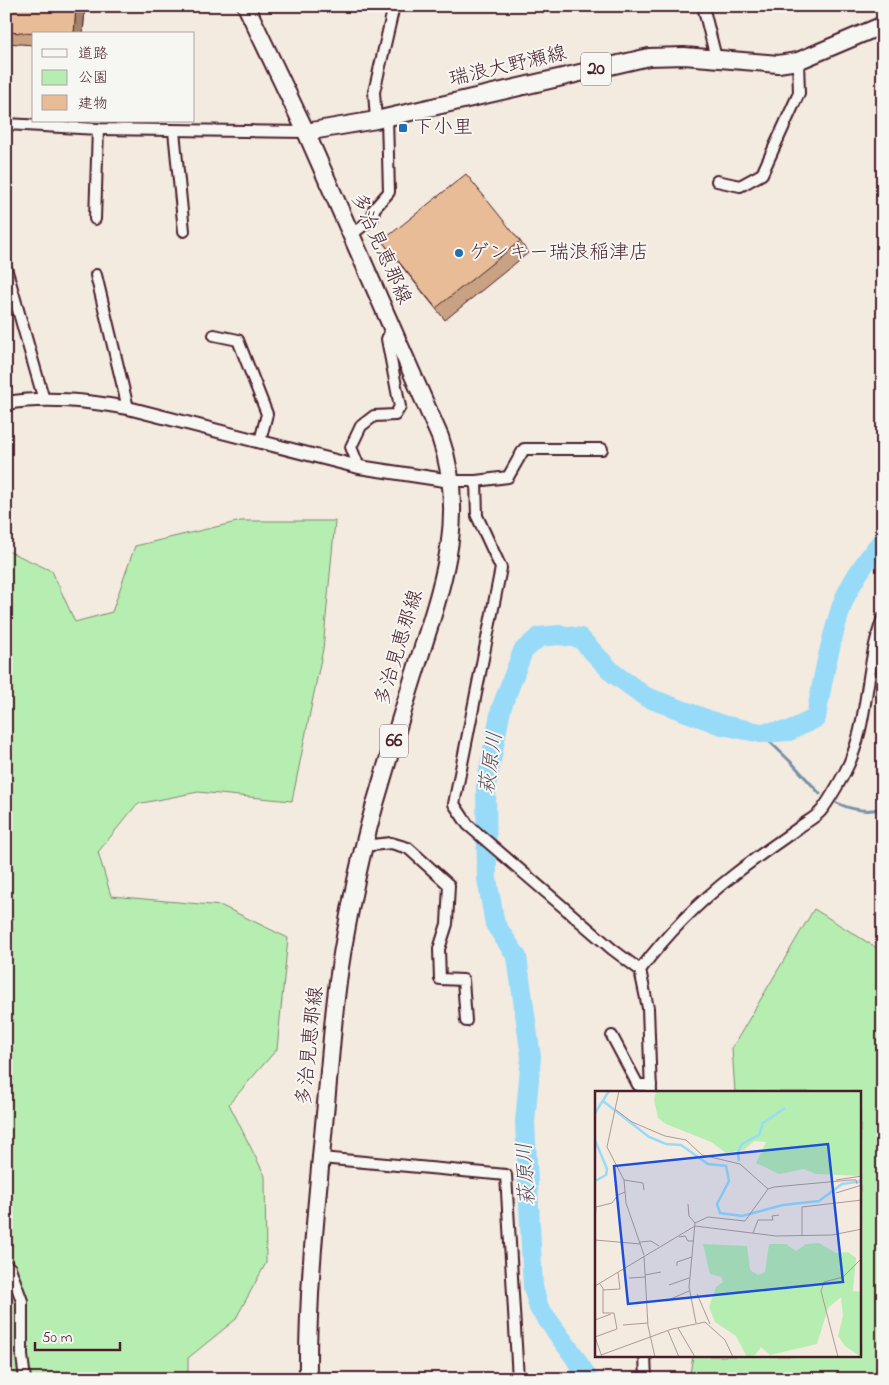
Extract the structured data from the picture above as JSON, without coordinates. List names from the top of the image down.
{
  "streets": {
    "main road": [
      "瑞浪大野瀬線",
      "20",
      "多治見恵那線",
      "66"
    ]
  },
  "crossings": [
    ["瑞浪大野瀬線", "多治見恵那線"]
  ],
  "water": ["萩原川"],
  "places": {
    "transit": ["下小里"],
    "other": ["ゲンキー瑞浪稲津店"]
  },
  "legend": ["道路", "公園", "建物"],
  "scale_bar": "50 m"
}
